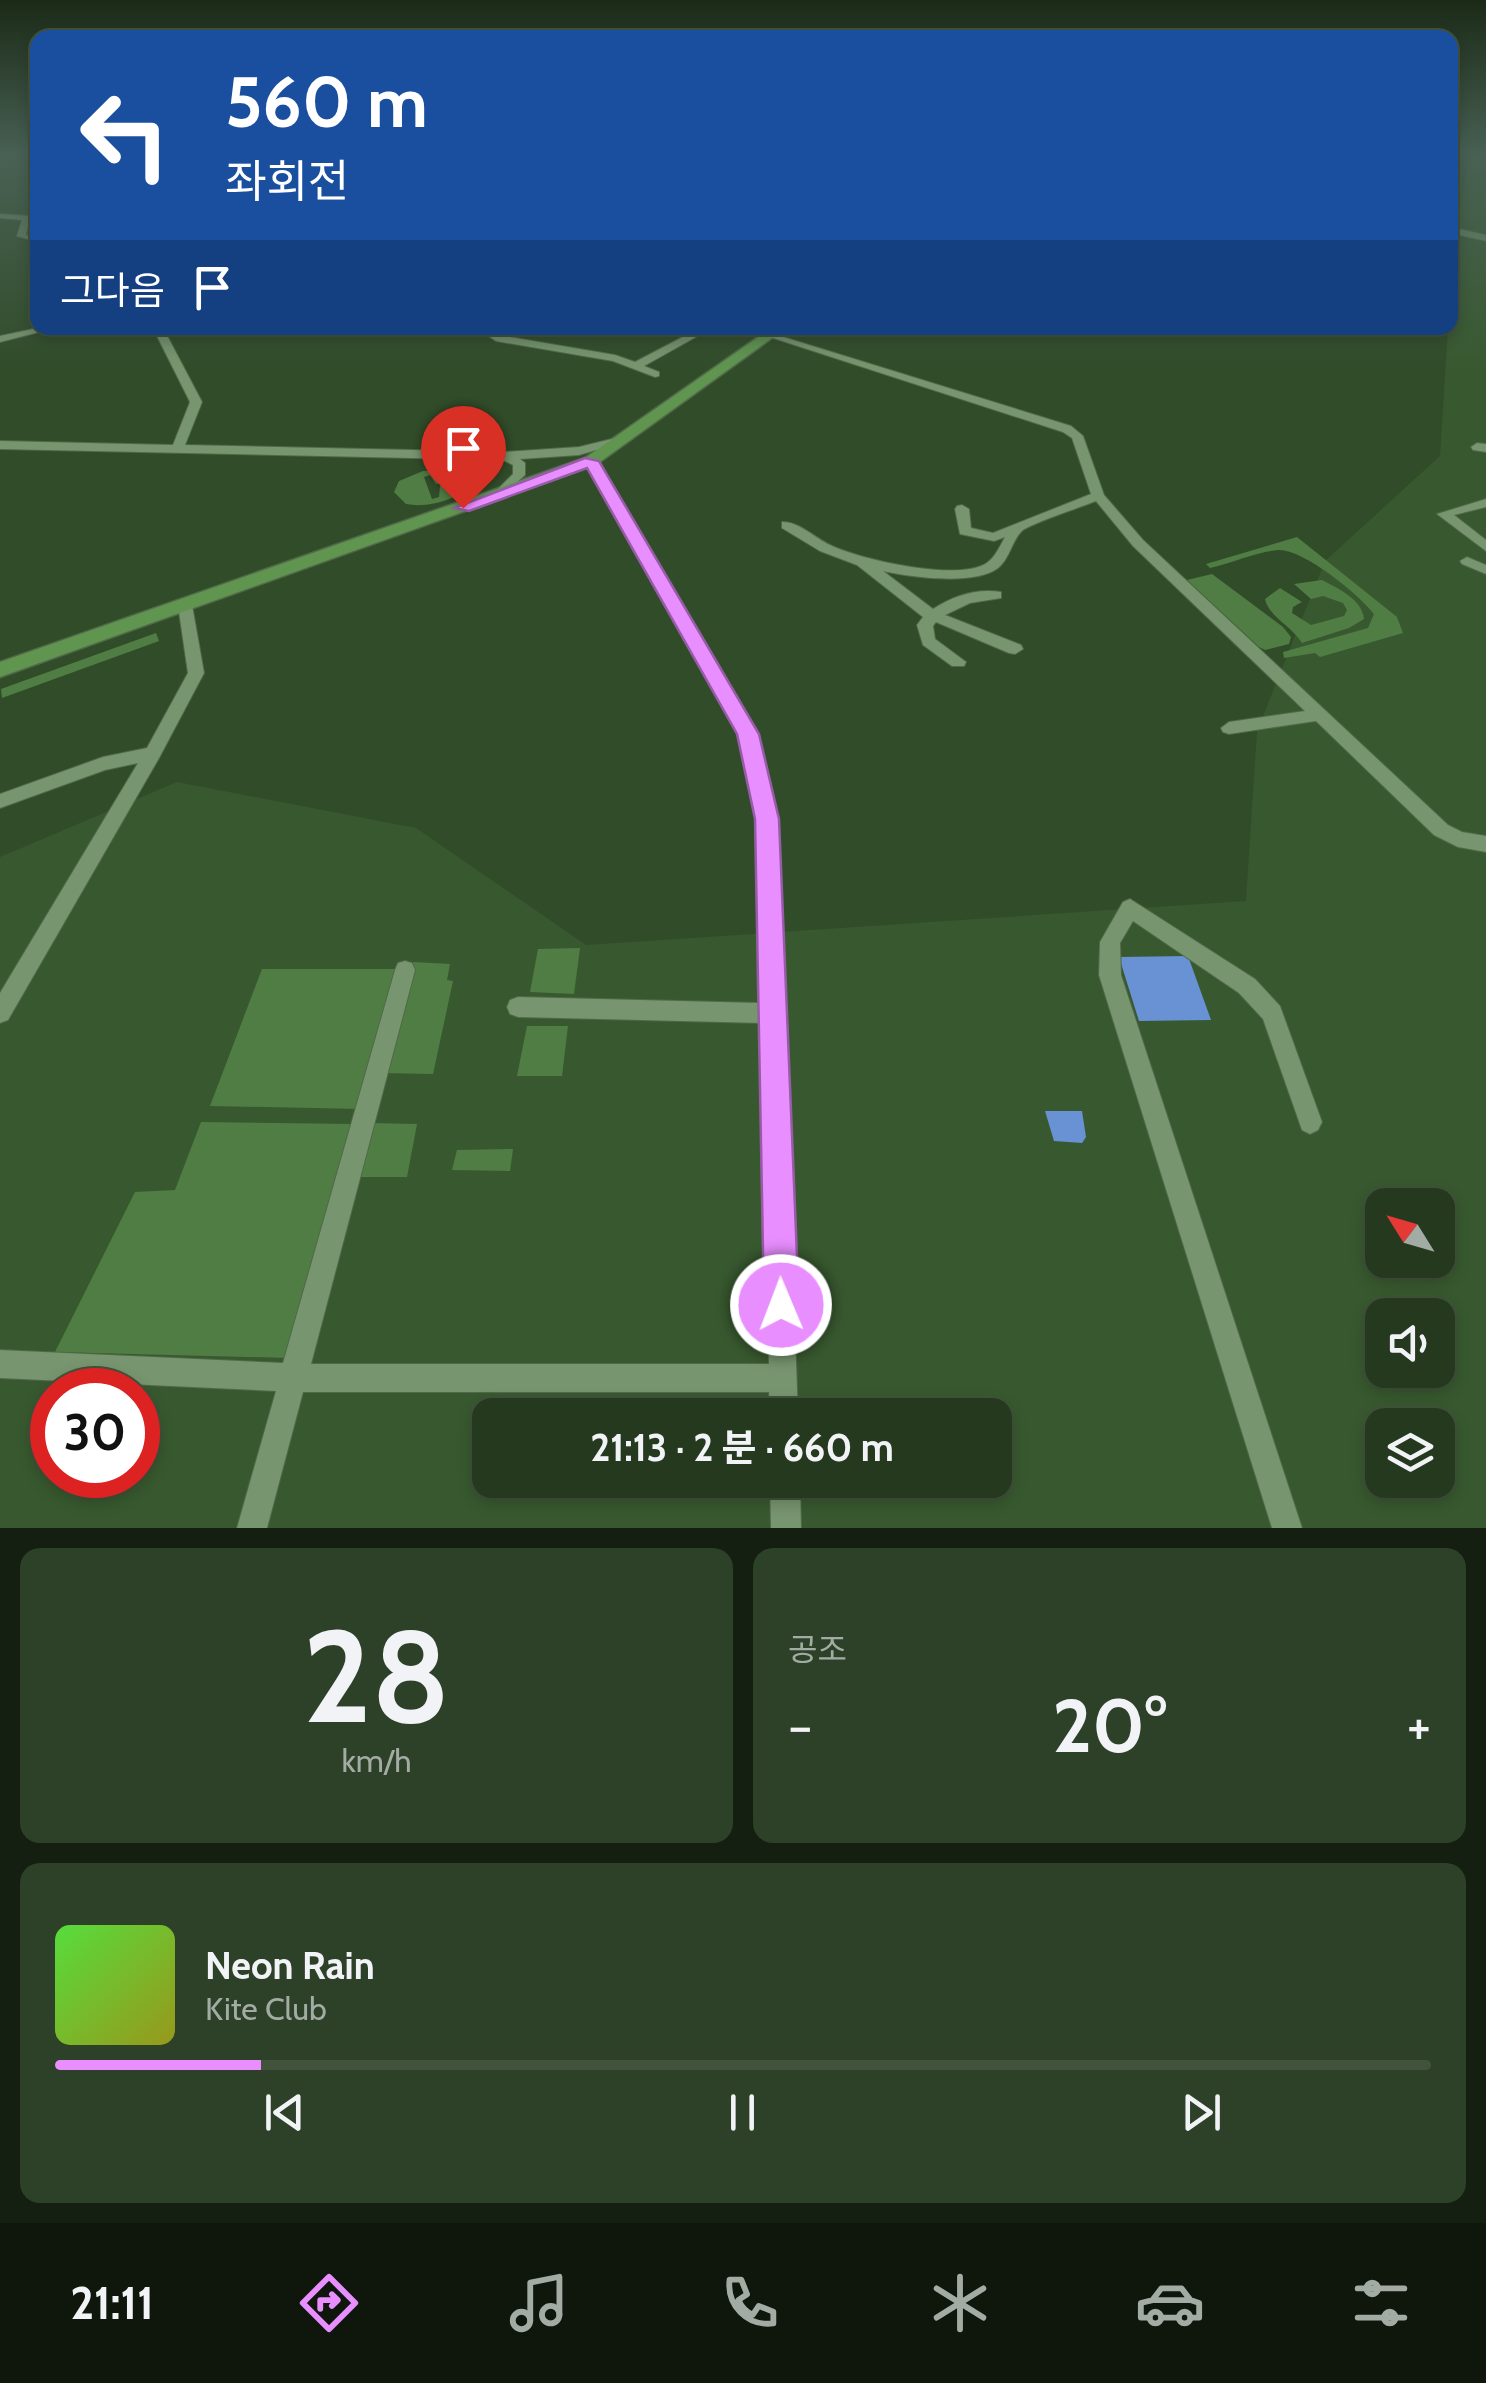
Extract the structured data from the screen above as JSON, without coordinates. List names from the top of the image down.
{
  "north": "top left",
  "page": {
    "turn": ["560 m", "좌회전"],
    "then": "그다음",
    "limit": "30",
    "trip": "21:13 · 2 분 · 660 m",
    "tile": [
      ["28", "km/h"],
      "공조"
    ],
    "heat": ["−", "20°", "+"],
    "song": ["Neon Rain", "Kite Club"],
    "tabs": "21:11"
  }
}
